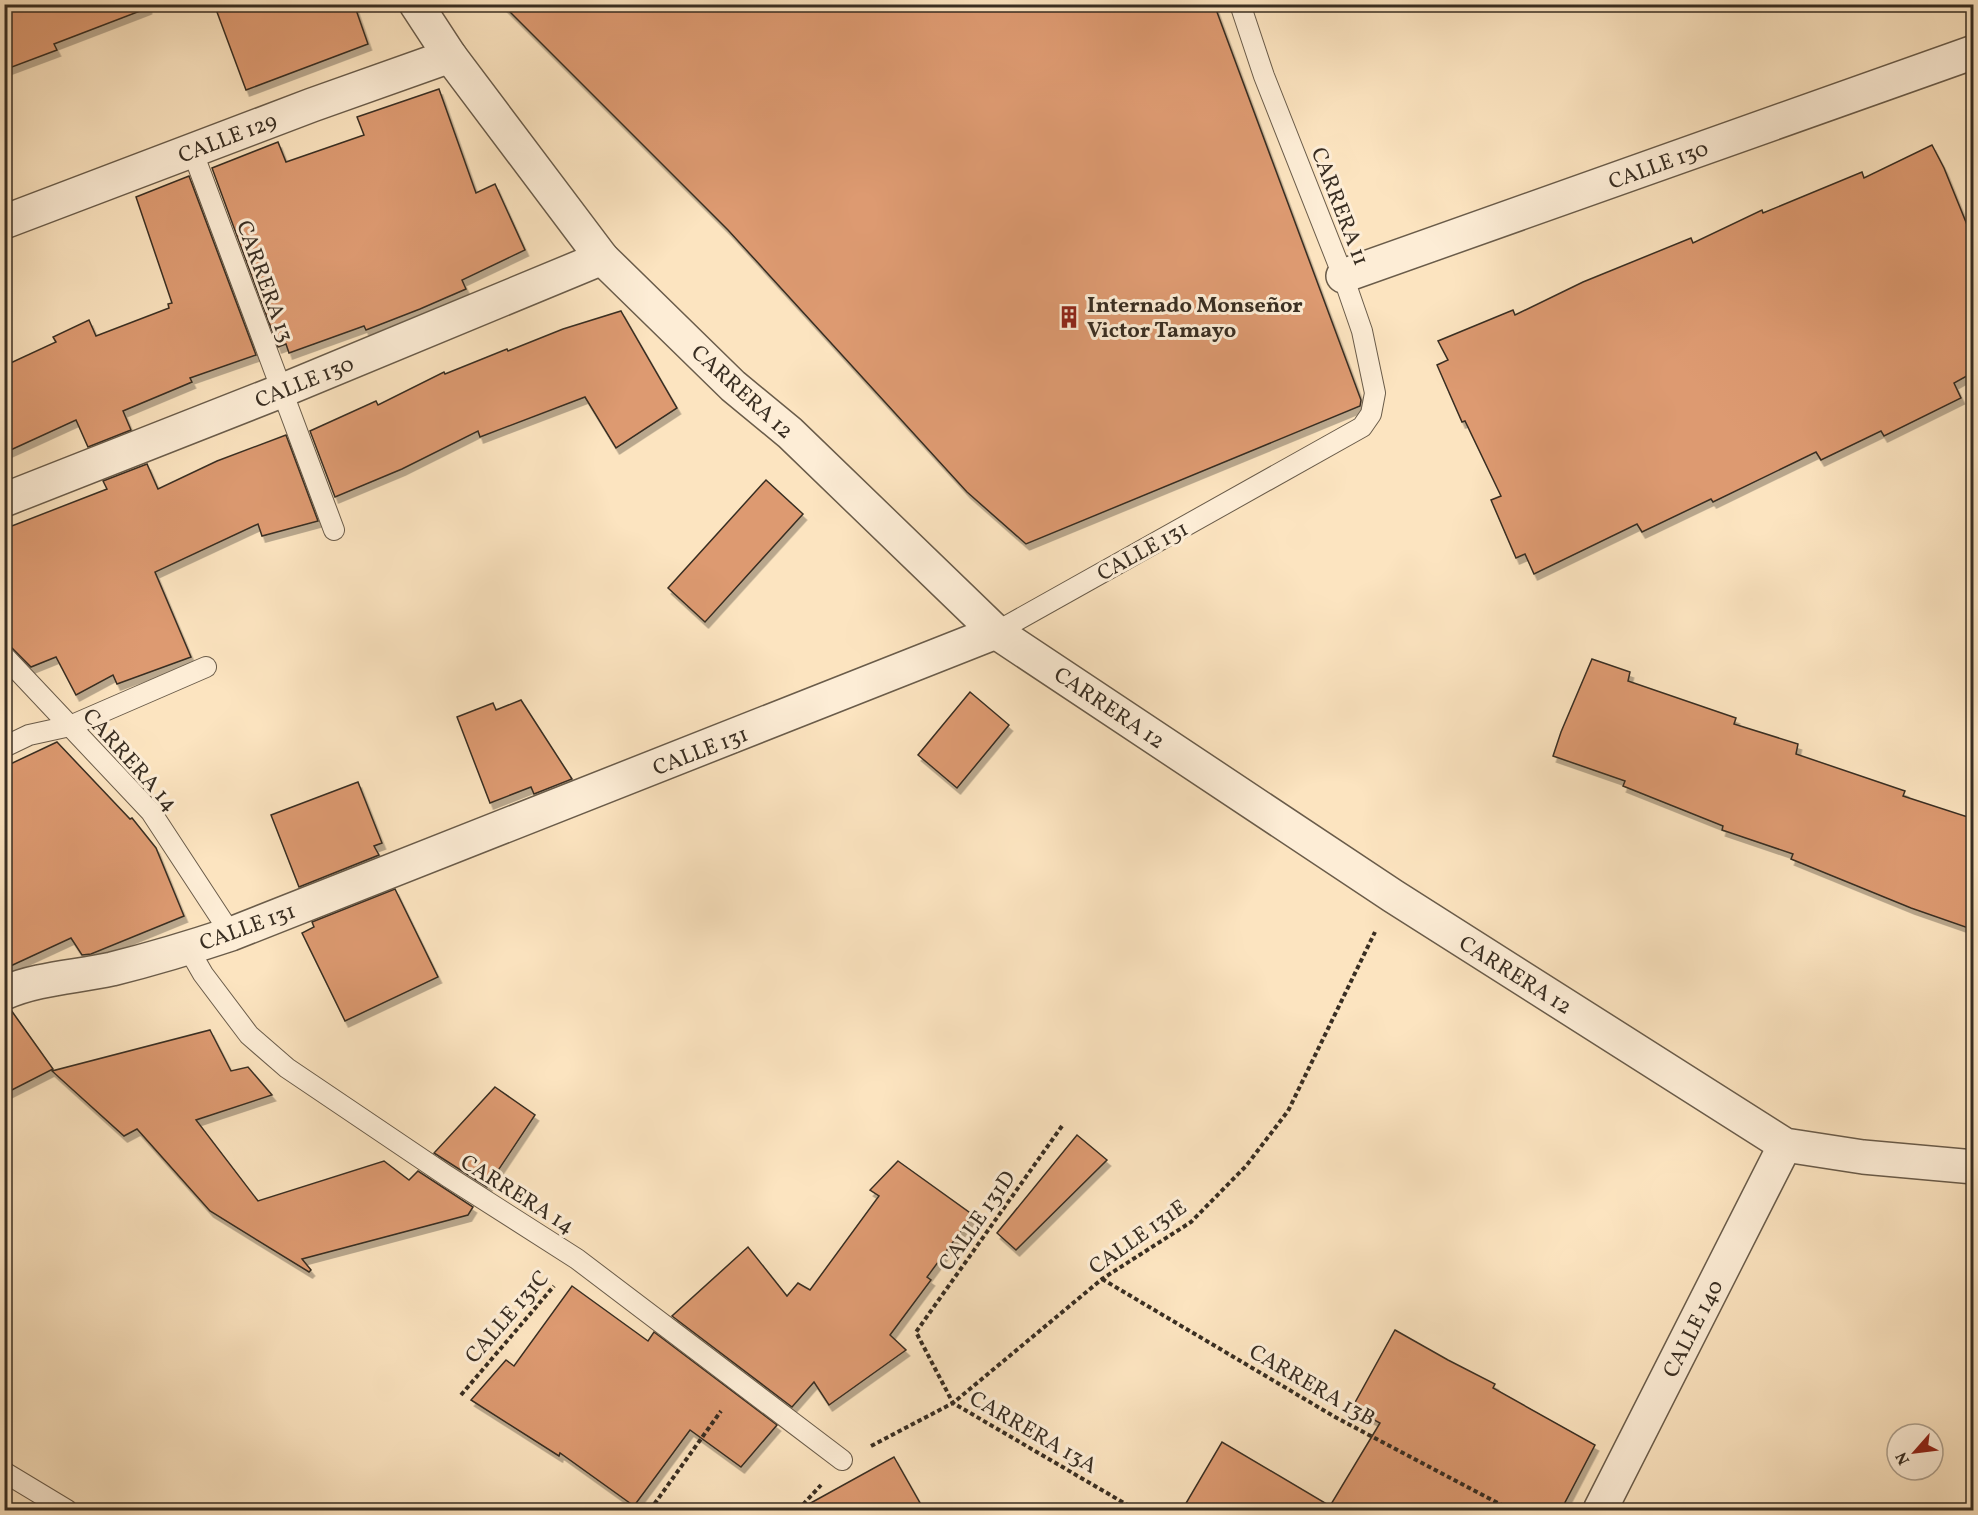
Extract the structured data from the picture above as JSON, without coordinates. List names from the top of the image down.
{
  "streets": {
    "street": [
      "CALLE 129",
      "CALLE 130",
      "CARRERA 12",
      "CALLE 131",
      "CALLE 140"
    ],
    "lane": ["CARRERA 11", "CARRERA 13", "CARRERA 14"],
    "path": [
      "CALLE 131D",
      "CALLE 131E",
      "CALLE 131C",
      "CARRERA 13B",
      "CARRERA 13A"
    ]
  },
  "crossings": [
    ["CALLE 129", "CARRERA 13"],
    ["CALLE 129", "CARRERA 12"],
    ["CALLE 130", "CARRERA 11"],
    ["CALLE 130", "CARRERA 13"],
    ["CALLE 130", "CARRERA 12"],
    ["CARRERA 11", "CALLE 131"],
    ["CARRERA 12", "CALLE 131"],
    ["CARRERA 12", "CALLE 131E"],
    ["CARRERA 12", "CALLE 140"],
    ["CALLE 131", "CARRERA 14"],
    ["CARRERA 14", "CALLE 131E"],
    ["CARRERA 14", "CALLE 131C"],
    ["CALLE 131D", "CARRERA 13A"],
    ["CALLE 131E", "CARRERA 13B"],
    ["CALLE 131E", "CARRERA 13A"]
  ],
  "places": {
    "building": ["Internado Monseñor Victor Tamayo"]
  },
  "north": "bottom left"
}
